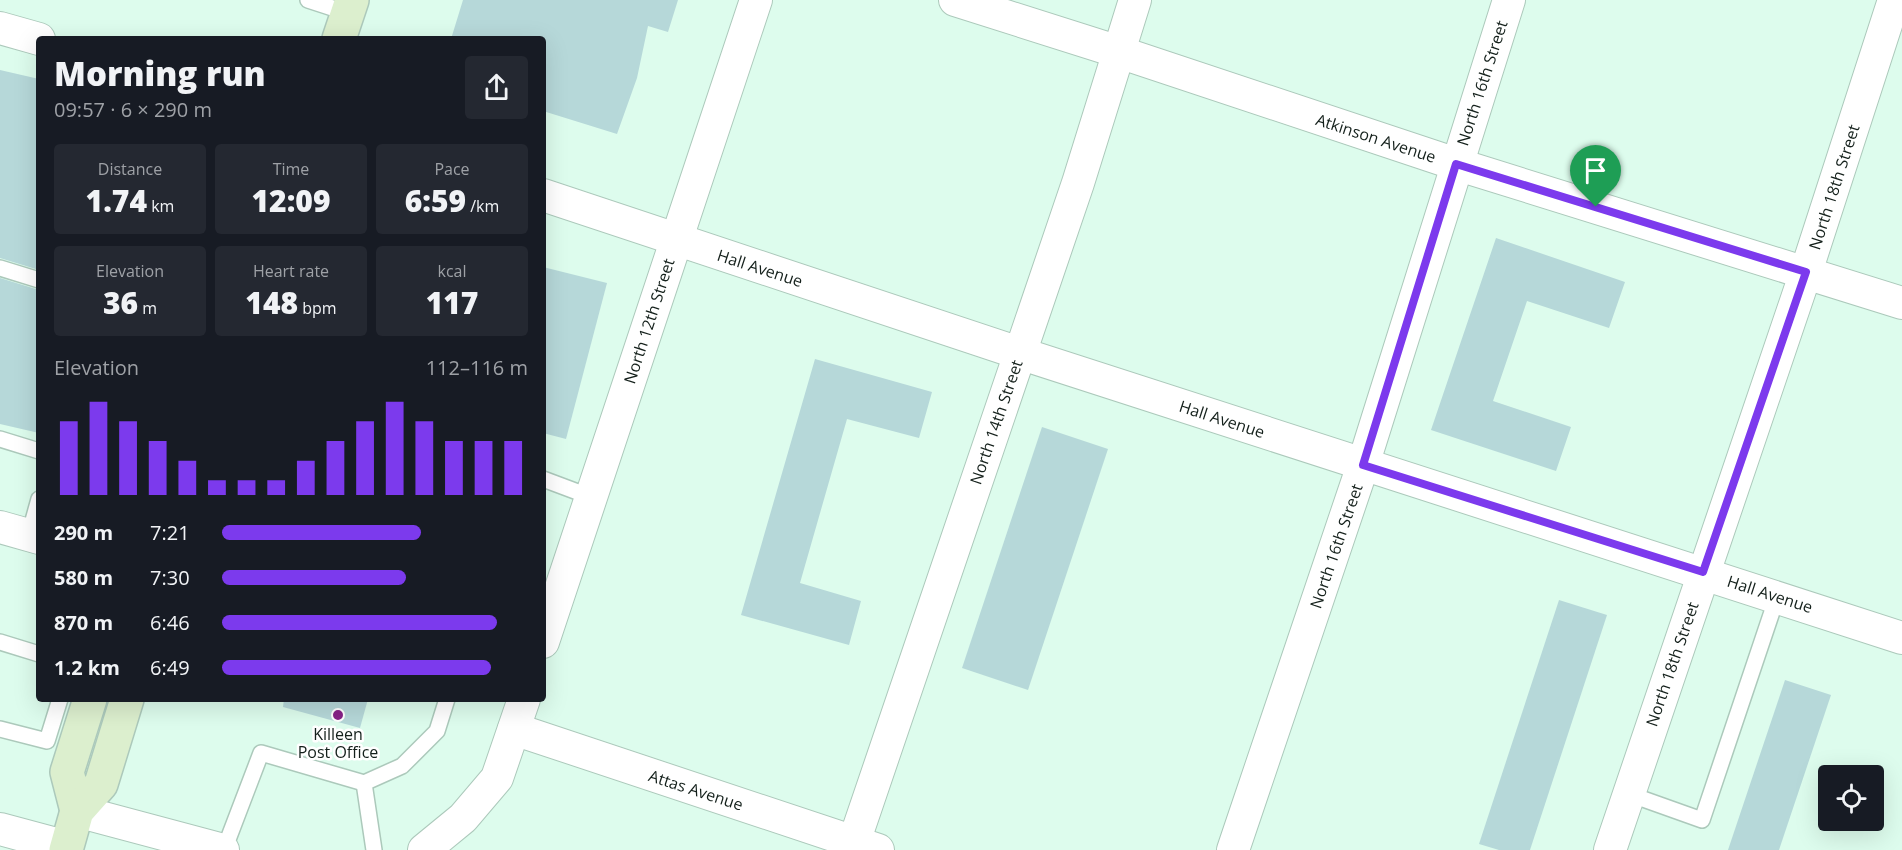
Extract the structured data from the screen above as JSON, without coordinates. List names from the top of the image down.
{
  "streets": {
    "street": [
      "North 16th Street",
      "Atkinson Avenue",
      "North 18th Street",
      "Hall Avenue",
      "North 12th Street",
      "North 14th Street",
      "Attas Avenue"
    ]
  },
  "crossings": [
    ["North 16th Street", "Atkinson Avenue"],
    ["North 16th Street", "Hall Avenue"],
    ["Atkinson Avenue", "North 18th Street"],
    ["Atkinson Avenue", "North 14th Street"],
    ["North 18th Street", "Hall Avenue"],
    ["Hall Avenue", "North 12th Street"],
    ["Hall Avenue", "North 14th Street"],
    ["North 14th Street", "Attas Avenue"]
  ],
  "places": ["Killeen Post Office"],
  "page": {
    "heading": ["Morning run", "09:57 · 6 × 290 m"],
    "stats": [
      ["Distance", "1.74 km"],
      ["Time", "12:09"],
      ["Pace", "6:59 /km"],
      ["Elevation", "36 m"],
      ["Heart rate", "148 bpm"],
      ["kcal", "117"]
    ],
    "chart": ["Elevation", "112–116 m"],
    "list": [
      {
        "name": "290 m",
        "note": "7:21"
      },
      {
        "name": "580 m",
        "note": "7:30"
      },
      {
        "name": "870 m",
        "note": "6:46"
      },
      {
        "name": "1.2 km",
        "note": "6:49"
      }
    ]
  }
}
